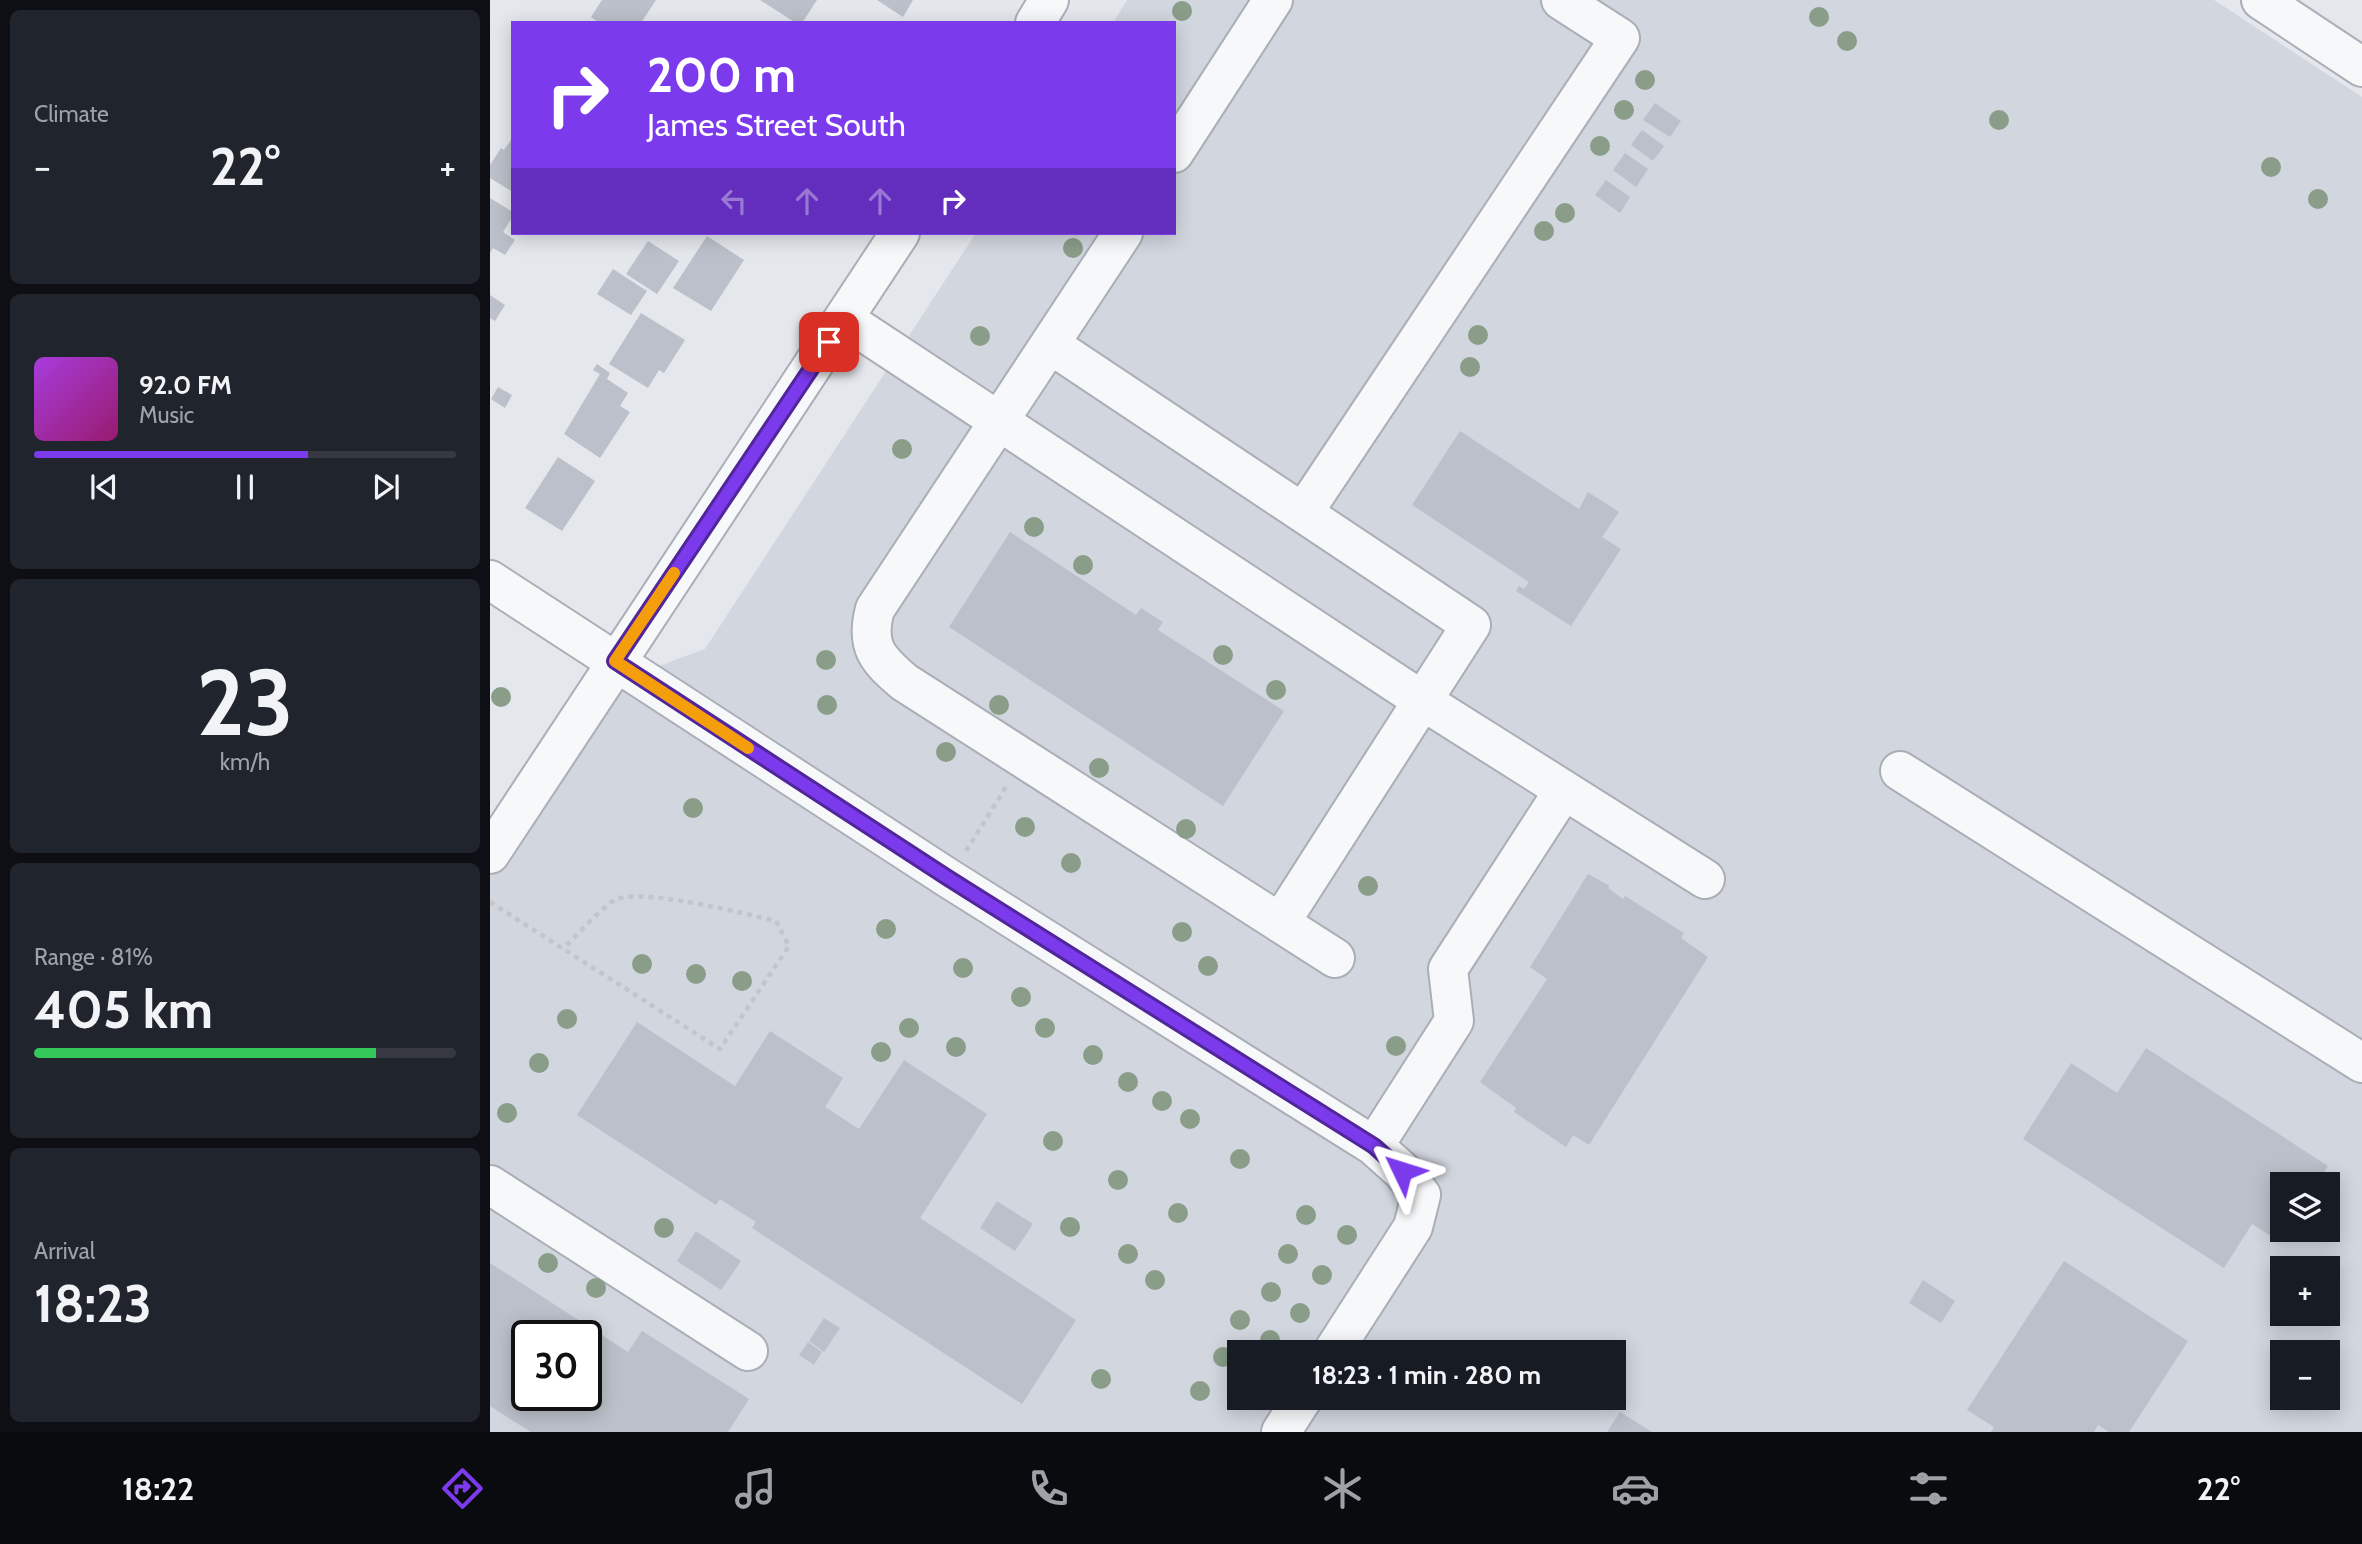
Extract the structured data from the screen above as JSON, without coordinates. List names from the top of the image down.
{
  "page": {
    "tile": [
      "Climate",
      ["23", "km/h"],
      ["Range · 81%", "405 km"],
      ["Arrival", "18:23"]
    ],
    "turn": ["200 m", "James Street South"],
    "heat": ["−", "22°", "+"],
    "song": ["92.0 FM", "Music"],
    "map_buttons": ["+", "−"],
    "limit": "30",
    "trip": "18:23 · 1 min · 280 m",
    "tabs": ["18:22", "22°"]
  }
}
